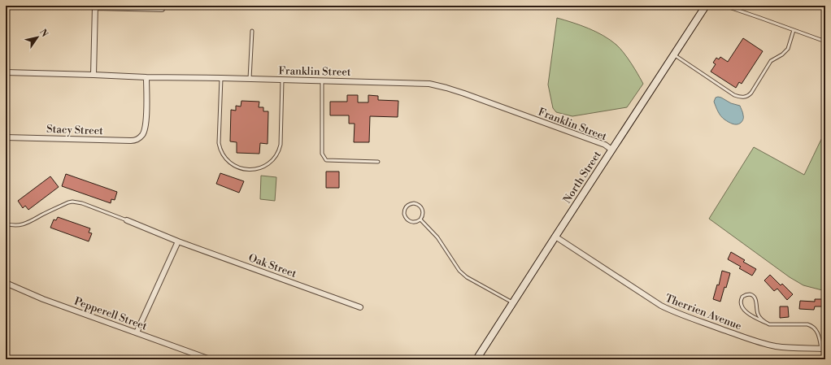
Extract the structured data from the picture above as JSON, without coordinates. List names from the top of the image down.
{
  "streets": {
    "main road": ["North Street"],
    "street": [
      "Franklin Street",
      "Stacy Street",
      "Oak Street",
      "Therrien Avenue",
      "Pepperell Street"
    ]
  },
  "crossings": [
    ["Franklin Street", "Stacy Street"],
    ["Franklin Street", "North Street"],
    ["North Street", "Therrien Avenue"]
  ],
  "north": "top right"
}
